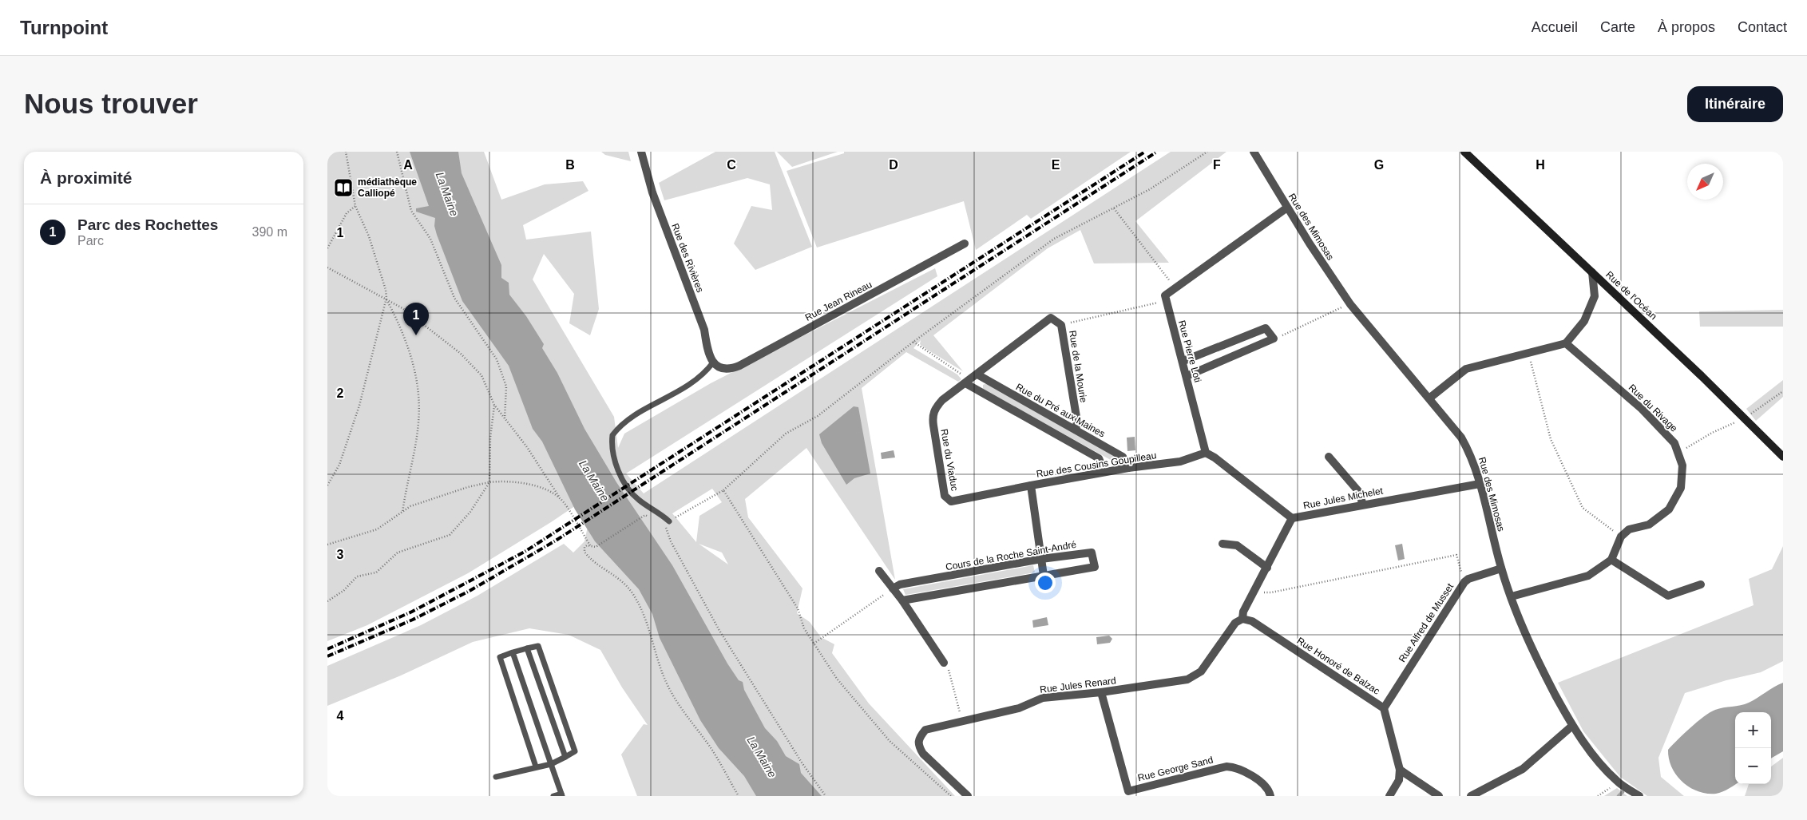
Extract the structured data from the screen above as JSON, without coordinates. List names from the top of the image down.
{
  "streets": {
    "main road": ["Rue de l'Océan"],
    "street": [
      "Rue des Mimosas",
      "Rue des Rivières",
      "Rue Jean Rineau",
      "Rue Pierre Loti",
      "Rue de la Mourie",
      "Rue du Rivage",
      "Rue du Pré aux Maines",
      "Rue du Viaduc",
      "Rue des Cousins Goupilleau",
      "Rue Jules Michelet",
      "Cours de la Roche Saint-André",
      "Rue Alfred de Musset",
      "Rue Honoré de Balzac",
      "Rue Jules Renard",
      "Rue George Sand"
    ]
  },
  "crossings": [
    ["Rue des Mimosas", "Rue Jules Michelet"],
    ["Rue des Mimosas", "Rue Alfred de Musset"],
    ["Rue des Rivières", "Rue Jean Rineau"],
    ["Rue Pierre Loti", "Rue des Cousins Goupilleau"],
    ["Rue de la Mourie", "Rue du Pré aux Maines"],
    ["Rue de la Mourie", "Rue du Viaduc"],
    ["Rue du Pré aux Maines", "Rue des Cousins Goupilleau"],
    ["Rue du Viaduc", "Rue des Cousins Goupilleau"],
    ["Rue des Cousins Goupilleau", "Cours de la Roche Saint-André"],
    ["Rue Jules Michelet", "Rue Jules Renard"],
    ["Rue Alfred de Musset", "Rue Honoré de Balzac"],
    ["Rue Honoré de Balzac", "Rue Jules Renard"],
    ["Rue Jules Renard", "Rue George Sand"]
  ],
  "water": ["La Maine"],
  "places": {
    "library": ["médiathèque Calliopé"]
  },
  "north": "bottom left",
  "page": {
    "header": "Turnpoint",
    "nav": [
      "Accueil",
      "Carte",
      "À propos",
      "Contact"
    ],
    "buttons": "Itinéraire",
    "title": "Nous trouver",
    "heading": "À proximité",
    "list": [
      {
        "mark": "1",
        "name": "Parc des Rochettes",
        "note": "Parc",
        "value": "390 m"
      }
    ],
    "pins": "1",
    "map_buttons": ["+", "−"]
  },
  "grid": {
    "columns": [
      "A",
      "B",
      "C",
      "D",
      "E",
      "F",
      "G",
      "H"
    ],
    "rows": [
      "1",
      "2",
      "3",
      "4"
    ]
  }
}
